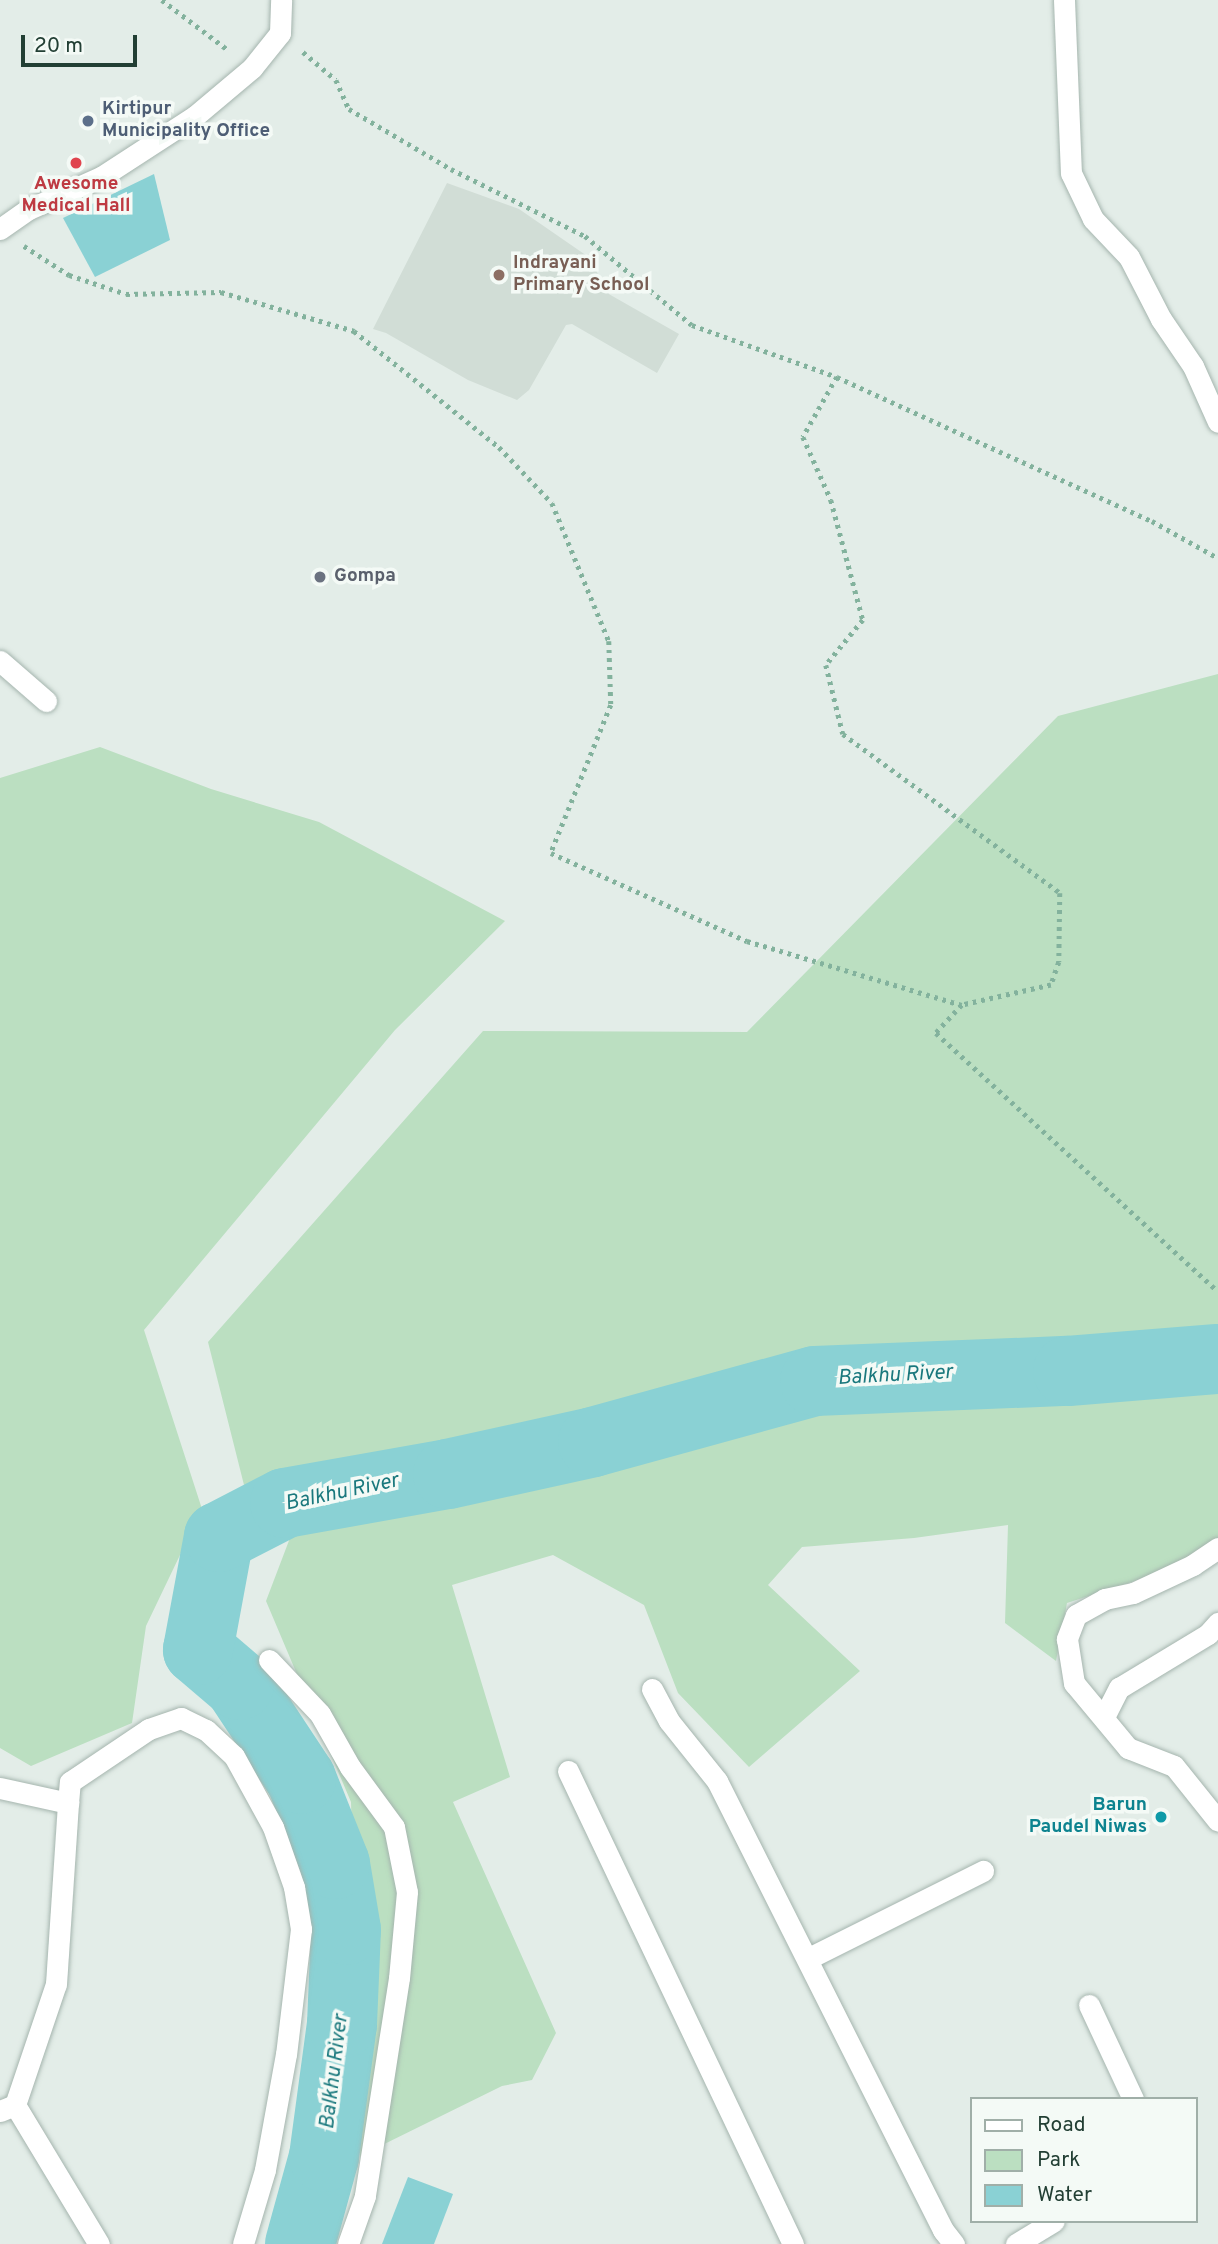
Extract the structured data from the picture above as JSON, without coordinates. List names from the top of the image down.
{
  "water": ["Balkhu River"],
  "places": [
    "Kirtipur Municipality Office",
    "Awesome Medical Hall",
    "Indrayani Primary School",
    "Gompa",
    "Barun Paudel Niwas"
  ],
  "legend": ["Road", "Park", "Water"],
  "scale_bar": "20 m"
}
